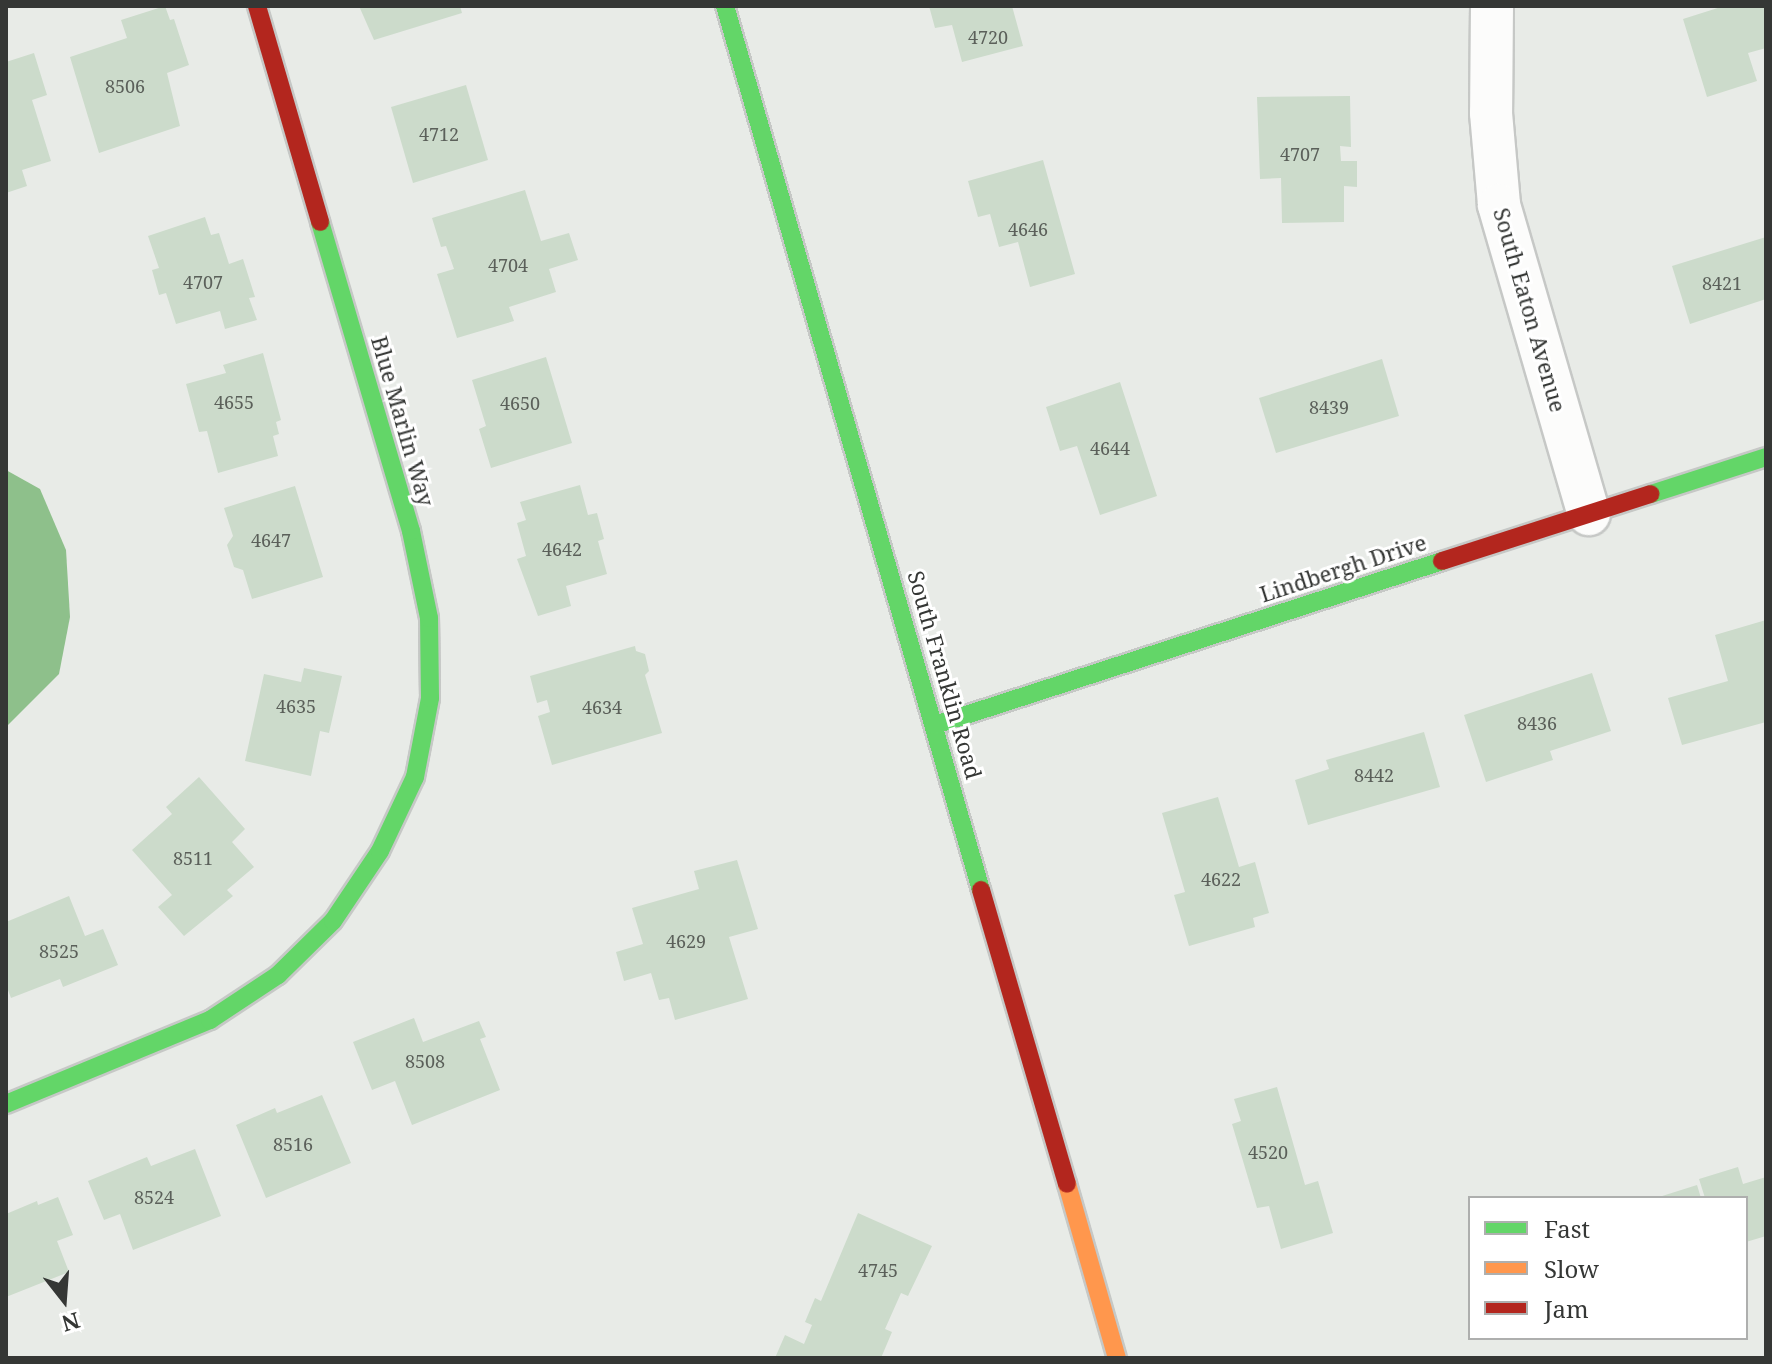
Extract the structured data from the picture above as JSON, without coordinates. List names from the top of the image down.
{
  "streets": {
    "street": [
      "South Eaton Avenue",
      "Blue Marlin Way",
      "Lindbergh Drive",
      "South Franklin Road"
    ]
  },
  "crossings": [
    ["South Eaton Avenue", "Lindbergh Drive"],
    ["Lindbergh Drive", "South Franklin Road"]
  ],
  "house_numbers": [
    "4720",
    "8506",
    "4712",
    "4707",
    "4646",
    "4704",
    "4707",
    "8421",
    "4655",
    "4650",
    "8439",
    "4644",
    "4647",
    "4642",
    "4635",
    "4634",
    "8436",
    "8442",
    "8511",
    "4622",
    "4629",
    "8525",
    "8508",
    "8516",
    "4520",
    "8524",
    "4745"
  ],
  "legend": ["Fast", "Slow", "Jam"],
  "north": "bottom"
}
